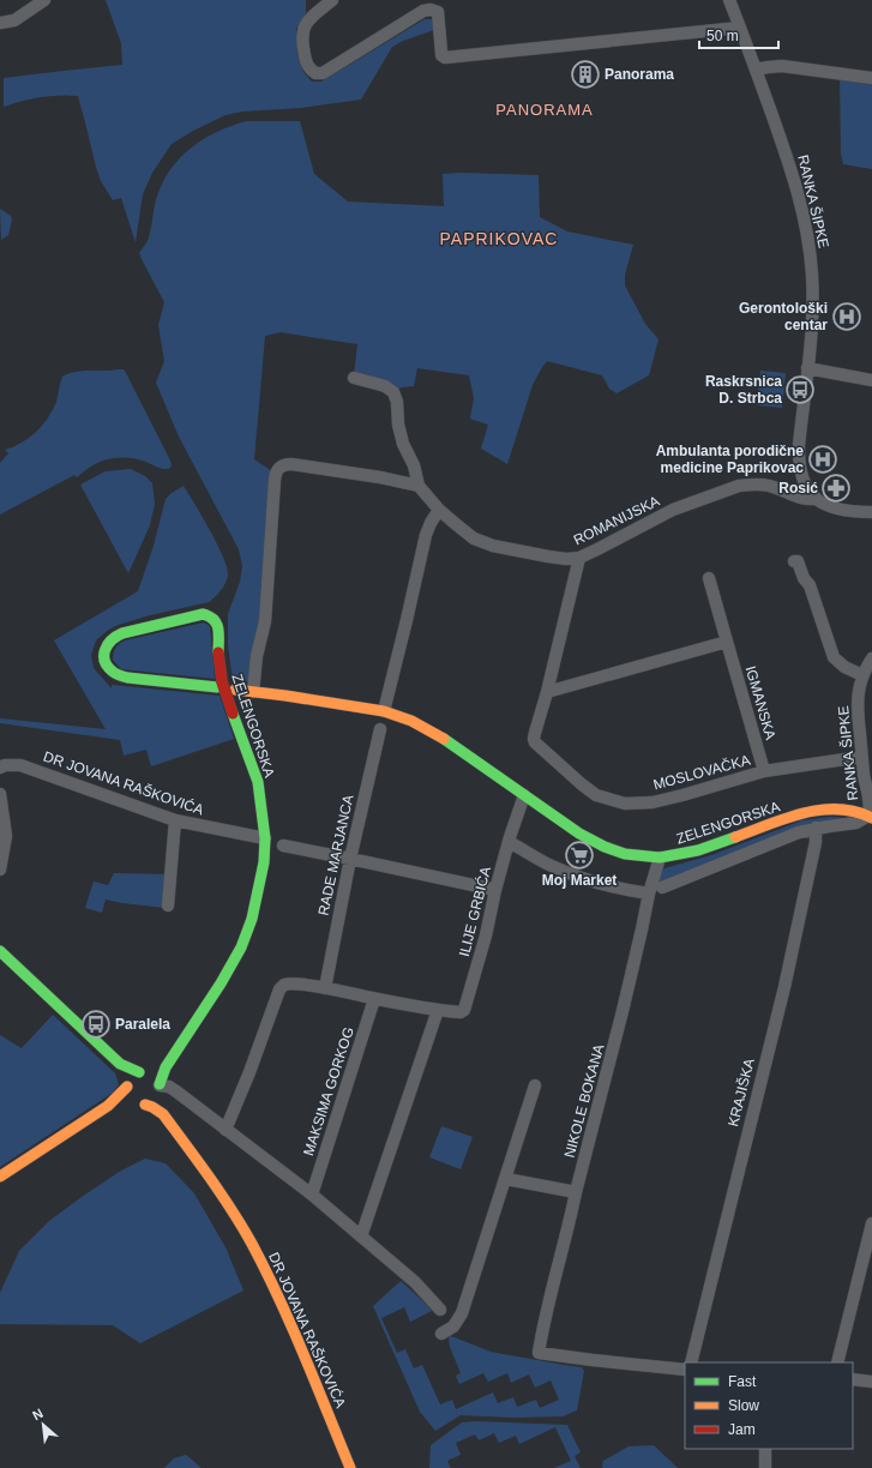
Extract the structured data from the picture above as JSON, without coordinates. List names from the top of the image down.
{
  "streets": {
    "street": [
      "RANKA ŠIPKE",
      "ROMANIJSKA",
      "IGMANSKA",
      "ZELENGORSKA",
      "MOSLOVAČKA",
      "DR JOVANA RAŠKOVIĆA",
      "RADE MARJANCA",
      "ILIJE GRBIĆA",
      "MAKSIMA GORKOG",
      "KRAJIŠKA",
      "NIKOLE BOKANA"
    ]
  },
  "crossings": [
    ["RANKA ŠIPKE", "ROMANIJSKA"],
    ["RANKA ŠIPKE", "ZELENGORSKA"],
    ["RANKA ŠIPKE", "MOSLOVAČKA"],
    ["IGMANSKA", "MOSLOVAČKA"],
    ["ZELENGORSKA", "DR JOVANA RAŠKOVIĆA"],
    ["ZELENGORSKA", "ILIJE GRBIĆA"],
    ["ZELENGORSKA", "NIKOLE BOKANA"],
    ["RADE MARJANCA", "ILIJE GRBIĆA"],
    ["ILIJE GRBIĆA", "MAKSIMA GORKOG"]
  ],
  "districts": ["PANORAMA", "PAPRIKOVAC"],
  "places": {
    "building": ["Panorama"],
    "hospital": ["Gerontološki centar", "Ambulanta porodične medicine Paprikovac"],
    "bus stop": ["Raskrsnica D. Strbca", "Paralela"],
    "pharmacy": ["Rosić"],
    "supermarket": ["Moj Market"]
  },
  "legend": ["Fast", "Slow", "Jam"],
  "scale_bar": "50 m",
  "north": "top left"
}
